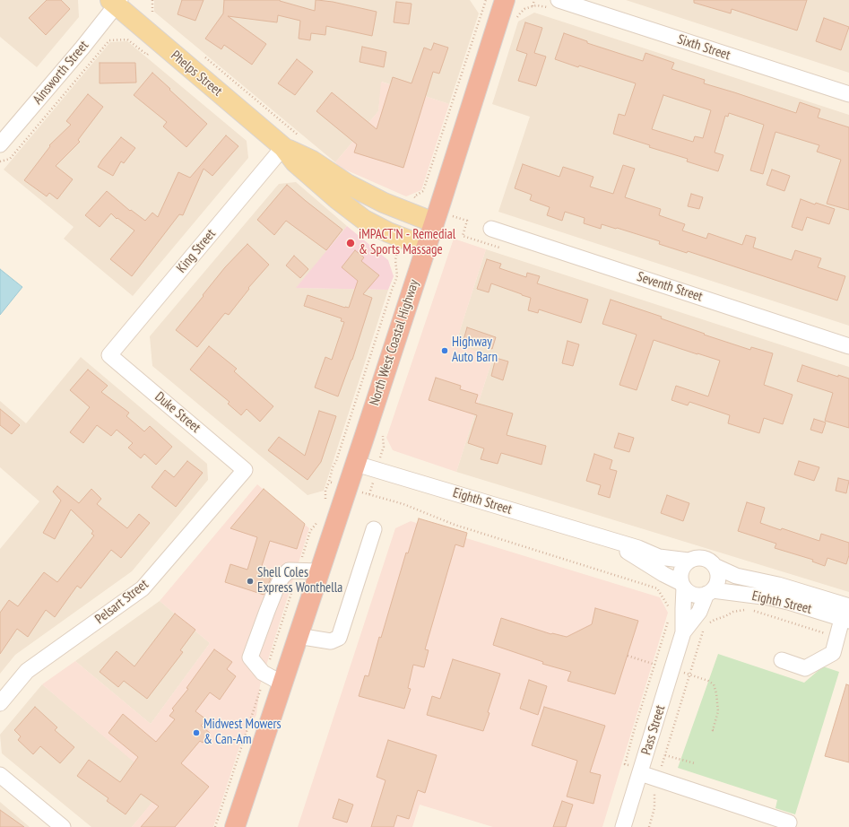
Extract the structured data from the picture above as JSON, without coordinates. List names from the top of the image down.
{
  "streets": {
    "highway": ["North West Coastal Highway"],
    "main road": ["Phelps Street"],
    "street": [
      "Sixth Street",
      "Ainsworth Street",
      "King Street",
      "Seventh Street",
      "Duke Street",
      "Eighth Street",
      "Pelsart Street",
      "Pass Street"
    ]
  },
  "crossings": [
    ["Ainsworth Street", "Phelps Street"],
    ["Phelps Street", "King Street"],
    ["Phelps Street", "North West Coastal Highway"],
    ["King Street", "Duke Street"],
    ["North West Coastal Highway", "Eighth Street"],
    ["Duke Street", "Pelsart Street"],
    ["Eighth Street", "Pass Street"]
  ],
  "places": [
    "iMPACT'N - Remedial & Sports Massage",
    "Highway Auto Barn",
    "Shell Coles Express Wonthella",
    "Midwest Mowers & Can-Am"
  ]
}
